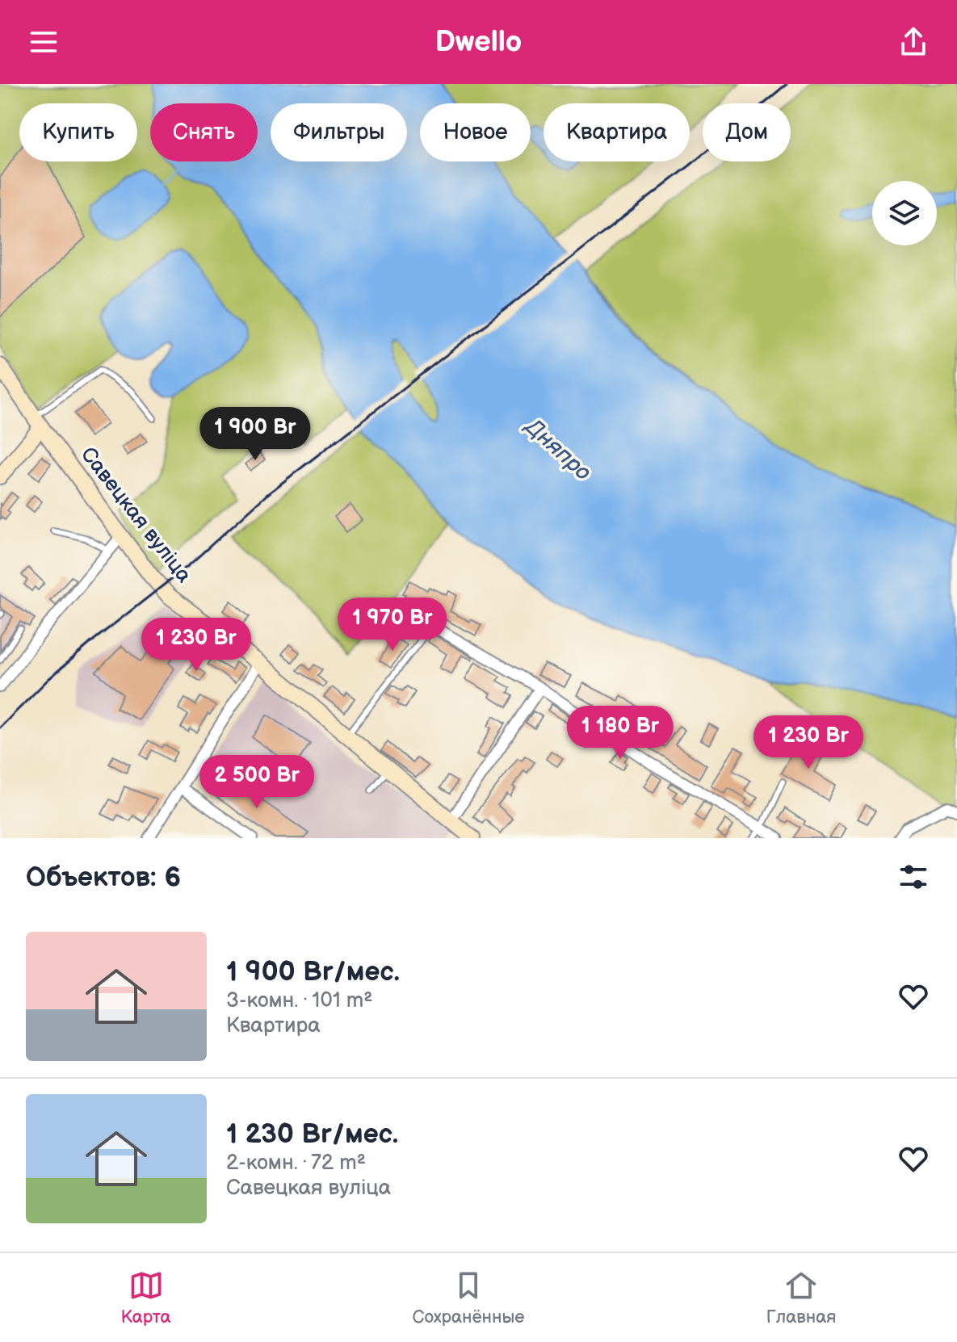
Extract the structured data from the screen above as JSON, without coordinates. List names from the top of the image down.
{
  "streets": {
    "main road": ["Савецкая вуліца"]
  },
  "water": ["Дняпро"],
  "page": {
    "header": "Dwello",
    "chip": [
      "Купить",
      "Снять",
      "Фильтры",
      "Новое",
      "Квартира",
      "Дом"
    ],
    "price": [
      "1 900 Br",
      "1 970 Br",
      "1 230 Br",
      "1 180 Br",
      "1 230 Br",
      "2 500 Br"
    ],
    "heading": "Объектов: 6",
    "list": [
      {
        "name": "1 900 Br/мес.",
        "note": "3-комн. · 101 m² · Квартира"
      },
      {
        "name": "1 230 Br/мес.",
        "note": "2-комн. · 72 m² · Савецкая вуліца"
      }
    ],
    "tabs": ["Карта", "Сохранённые", "Главная"]
  }
}
